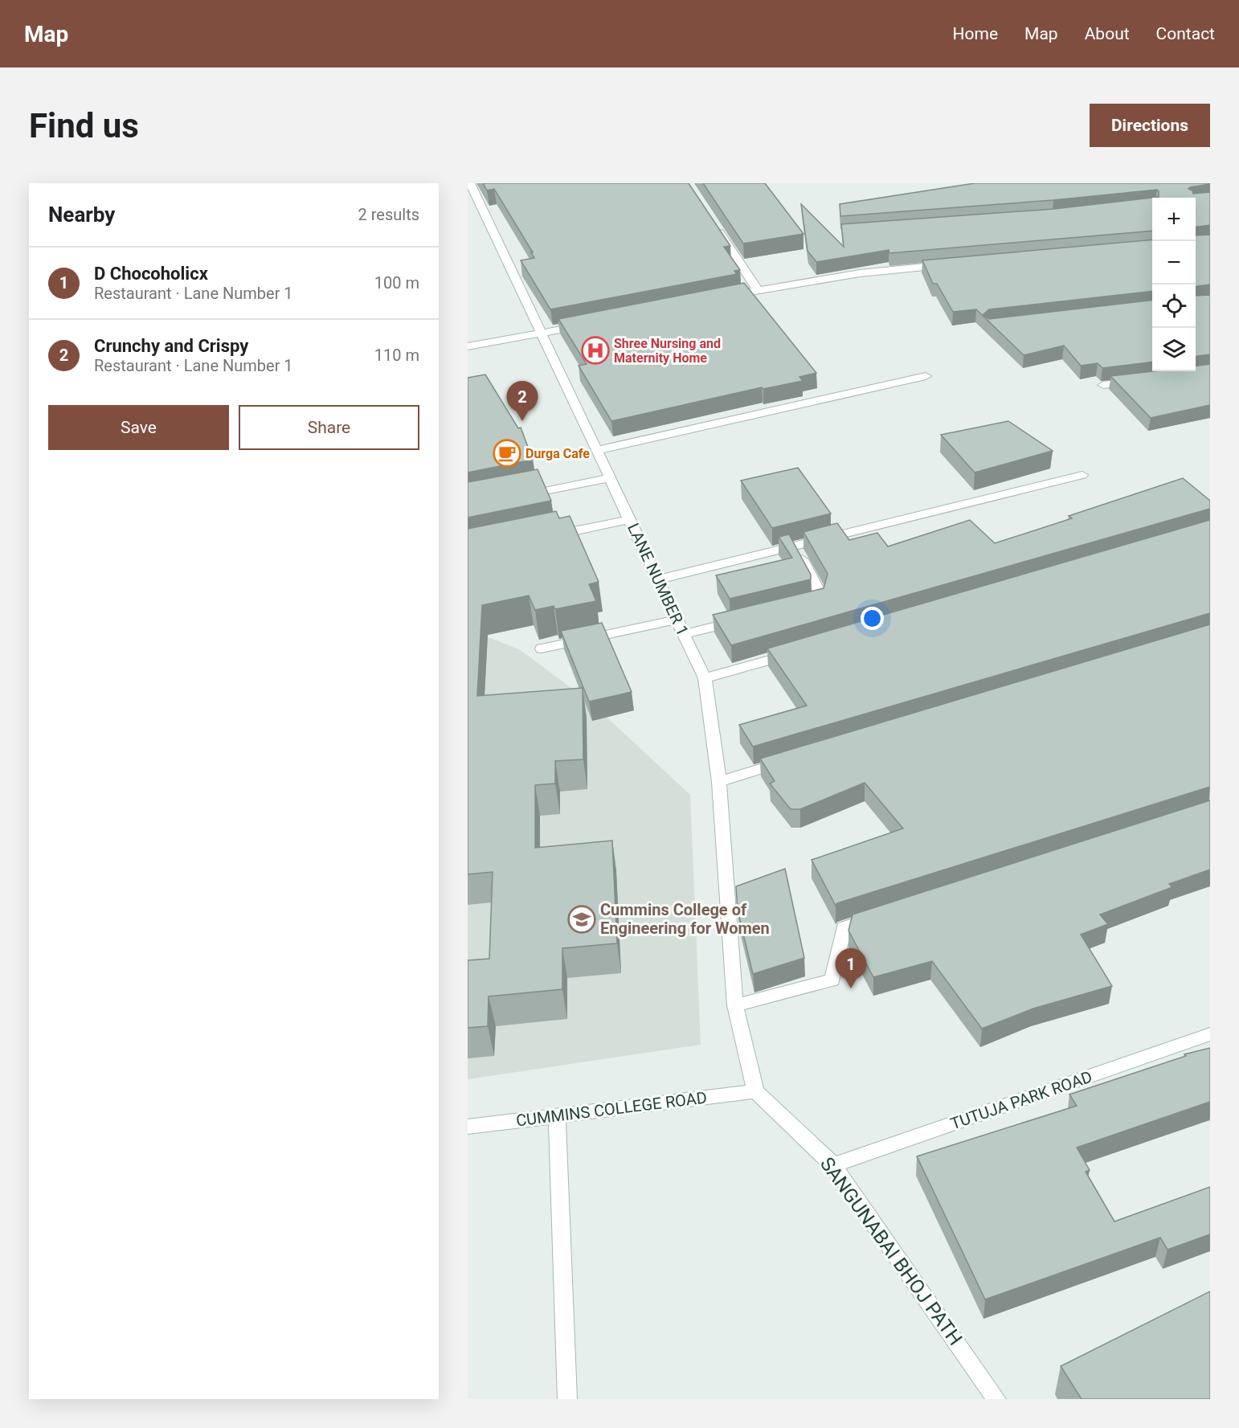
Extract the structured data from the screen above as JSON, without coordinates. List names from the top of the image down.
{
  "streets": {
    "street": [
      "LANE NUMBER 1",
      "TUTUJA PARK ROAD",
      "CUMMINS COLLEGE ROAD",
      "SANGUNABAI BHOJ PATH"
    ]
  },
  "crossings": [
    ["LANE NUMBER 1", "CUMMINS COLLEGE ROAD"],
    ["LANE NUMBER 1", "SANGUNABAI BHOJ PATH"],
    ["TUTUJA PARK ROAD", "SANGUNABAI BHOJ PATH"],
    ["CUMMINS COLLEGE ROAD", "SANGUNABAI BHOJ PATH"]
  ],
  "places": {
    "hospital": ["Shree Nursing and Maternity Home"],
    "cafe": ["Durga Cafe"],
    "school or university": ["Cummins College of Engineering for Women"]
  },
  "page": {
    "header": "Map",
    "nav": [
      "Home",
      "Map",
      "About",
      "Contact"
    ],
    "buttons": [
      "Directions",
      ["Save", "Share"]
    ],
    "title": "Find us",
    "heading": ["Nearby", "2 results"],
    "map_buttons": ["+", "−"],
    "list": [
      {
        "mark": "1",
        "name": "D Chocoholicx",
        "note": "Restaurant · Lane Number 1",
        "value": "100 m"
      },
      {
        "mark": "2",
        "name": "Crunchy and Crispy",
        "note": "Restaurant · Lane Number 1",
        "value": "110 m"
      }
    ],
    "pins": ["2", "1"]
  }
}
